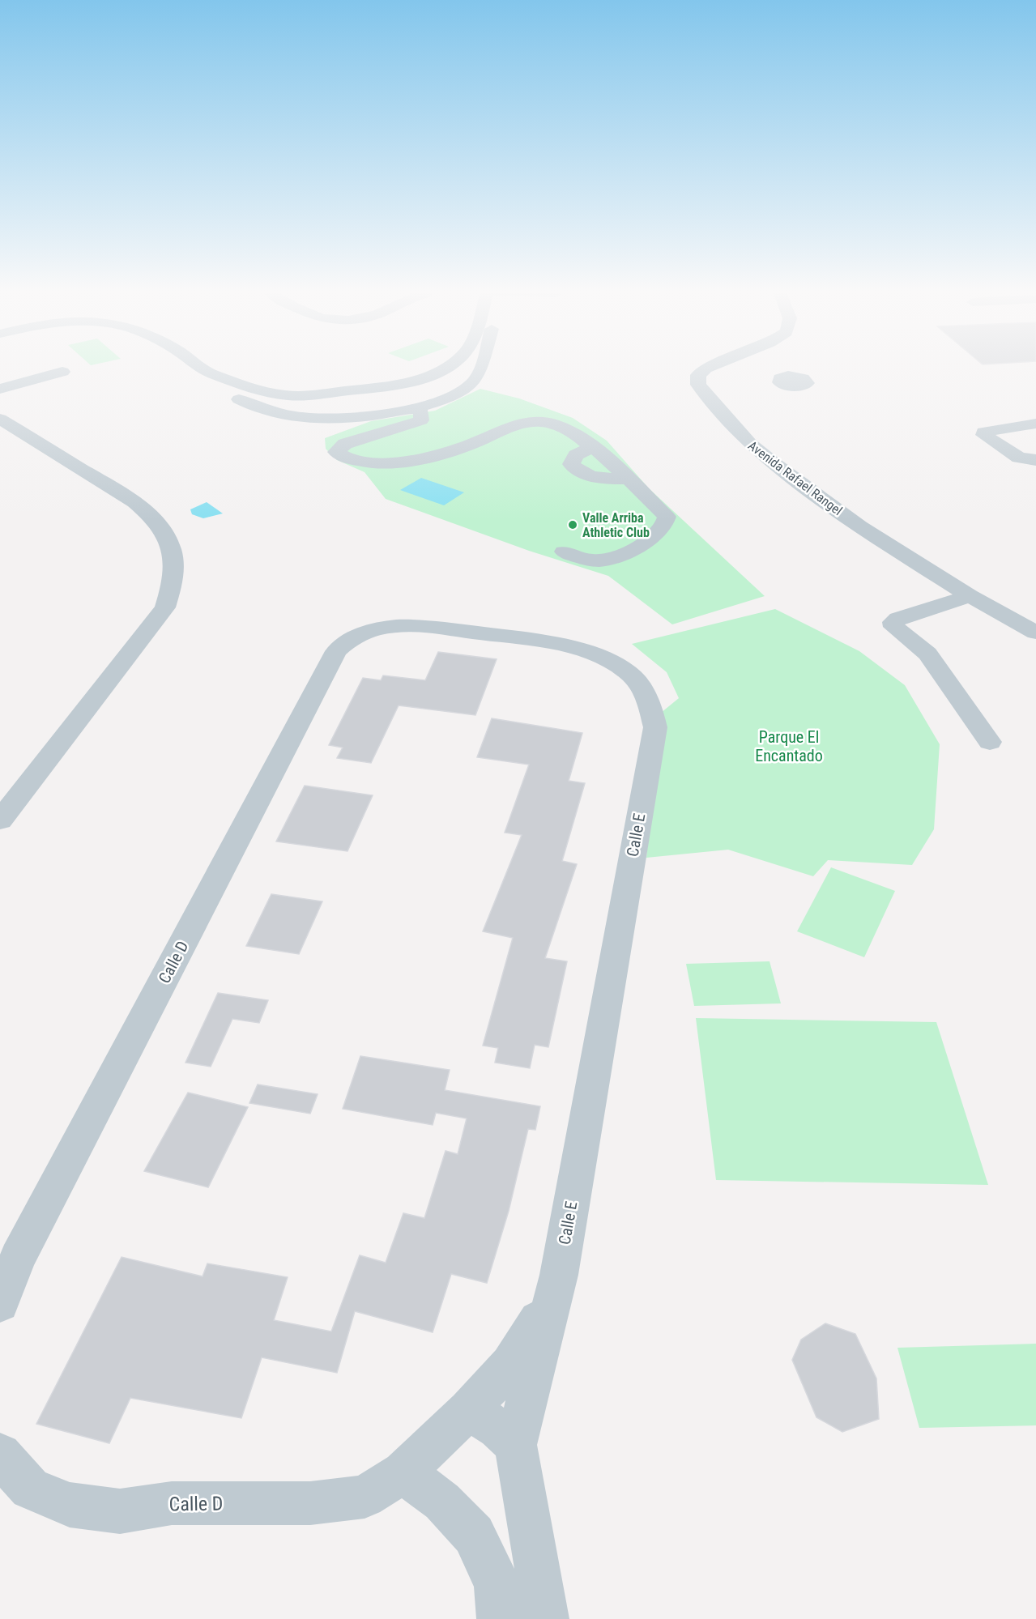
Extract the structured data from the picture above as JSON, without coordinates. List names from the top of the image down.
{
  "streets": {
    "street": ["Avenida Rafael Rangel", "Calle E", "Calle D"]
  },
  "crossings": [
    ["Calle E", "Calle D"]
  ],
  "parks": ["Parque El Encantado"],
  "places": ["Valle Arriba Athletic Club"]
}
